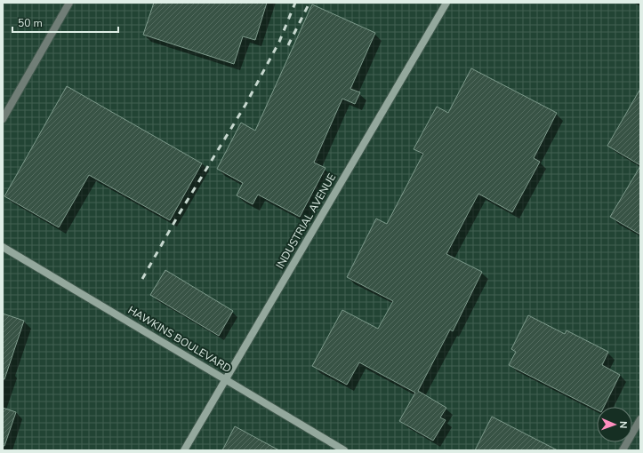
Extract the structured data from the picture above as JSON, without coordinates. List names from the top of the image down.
{
  "streets": {
    "street": ["INDUSTRIAL AVENUE", "HAWKINS BOULEVARD"]
  },
  "crossings": [
    ["INDUSTRIAL AVENUE", "HAWKINS BOULEVARD"]
  ],
  "scale_bar": "50 m",
  "north": "right"
}
